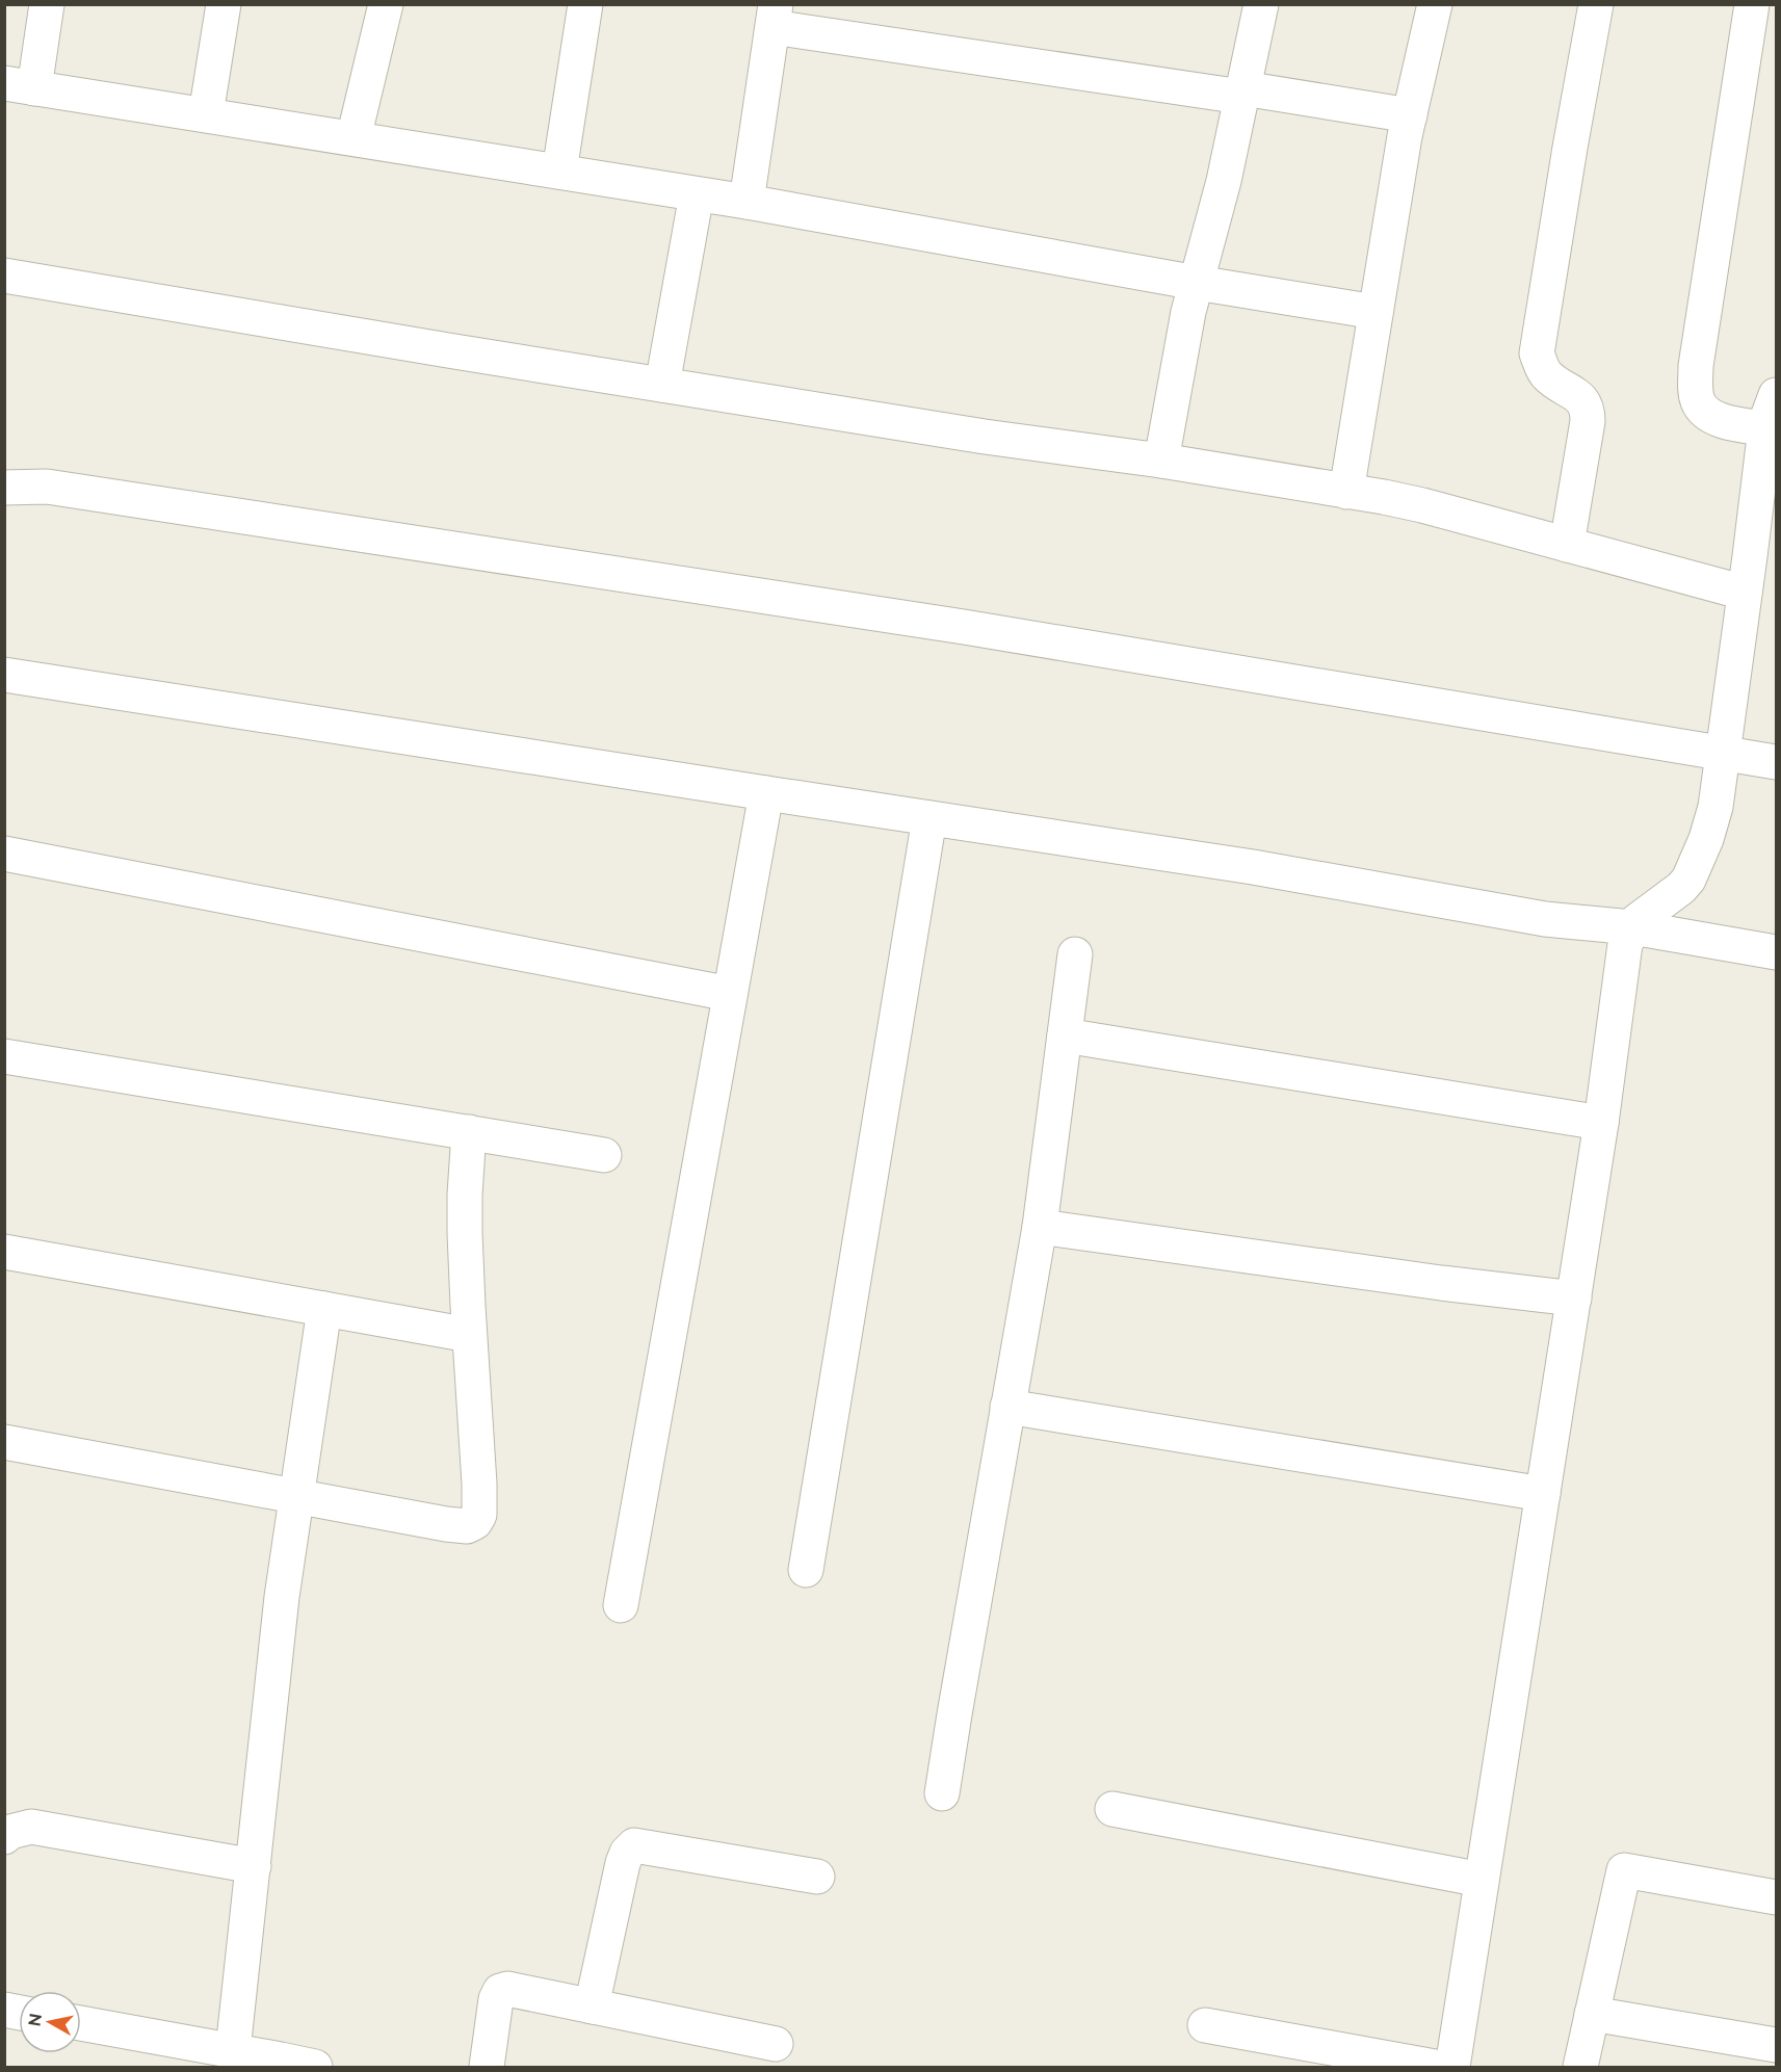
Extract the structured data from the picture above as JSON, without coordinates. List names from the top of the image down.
{
  "north": "left"
}
